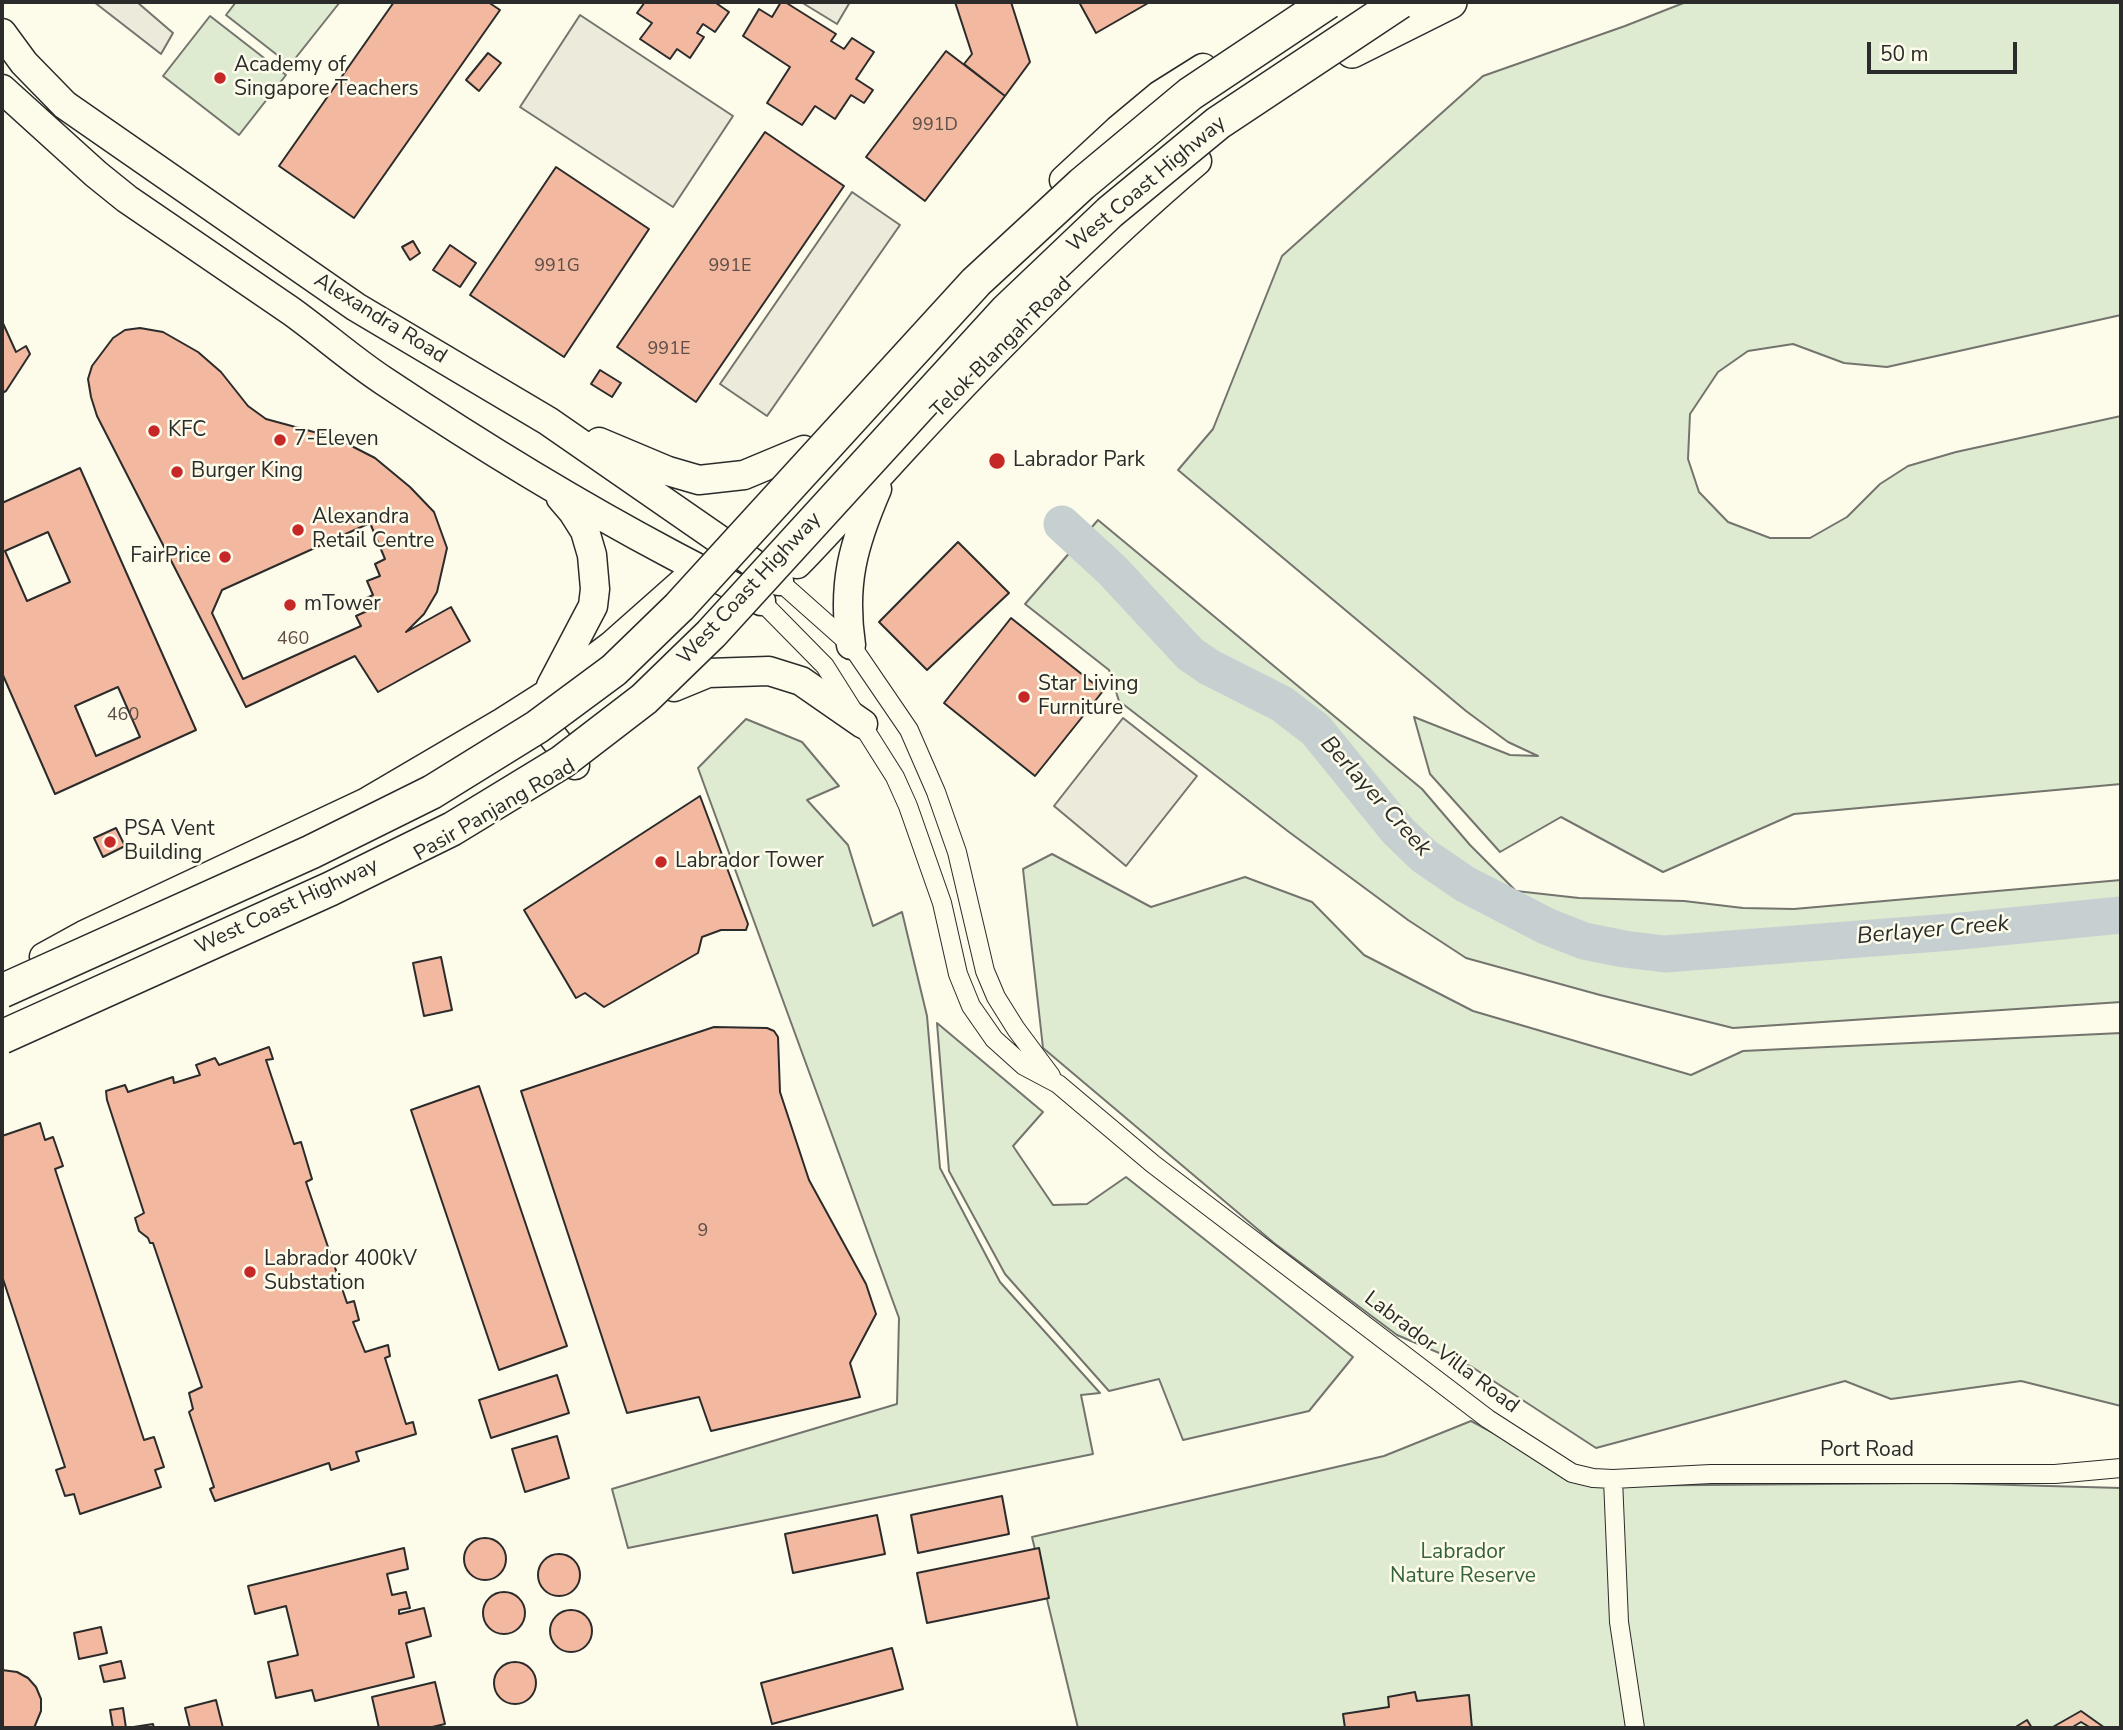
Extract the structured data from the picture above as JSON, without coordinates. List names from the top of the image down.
{
  "streets": {
    "highway": ["West Coast Highway"],
    "main road": ["Alexandra Road", "Telok Blangah Road", "Pasir Panjang Road"],
    "street": ["Labrador Villa Road", "Port Road"]
  },
  "crossings": [
    ["Alexandra Road", "Telok Blangah Road"],
    ["Alexandra Road", "Pasir Panjang Road"],
    ["Alexandra Road", "Labrador Villa Road"],
    ["Telok Blangah Road", "Pasir Panjang Road"],
    ["Telok Blangah Road", "Labrador Villa Road"],
    ["Pasir Panjang Road", "Labrador Villa Road"],
    ["Labrador Villa Road", "Port Road"]
  ],
  "water": ["Berlayer Creek"],
  "parks": ["Labrador Nature Reserve"],
  "places": [
    "Academy of Singapore Teachers",
    "KFC",
    "7-Eleven",
    "Labrador Park",
    "Burger King",
    "Alexandra Retail Centre",
    "FairPrice",
    "mTower",
    "Star Living Furniture",
    "PSA Vent Building",
    "Labrador Tower",
    "Labrador 400kV Substation"
  ],
  "house_numbers": [
    "991D",
    "991G",
    "991E",
    "991E",
    "460",
    "460",
    "9"
  ],
  "scale_bar": "50 m"
}
